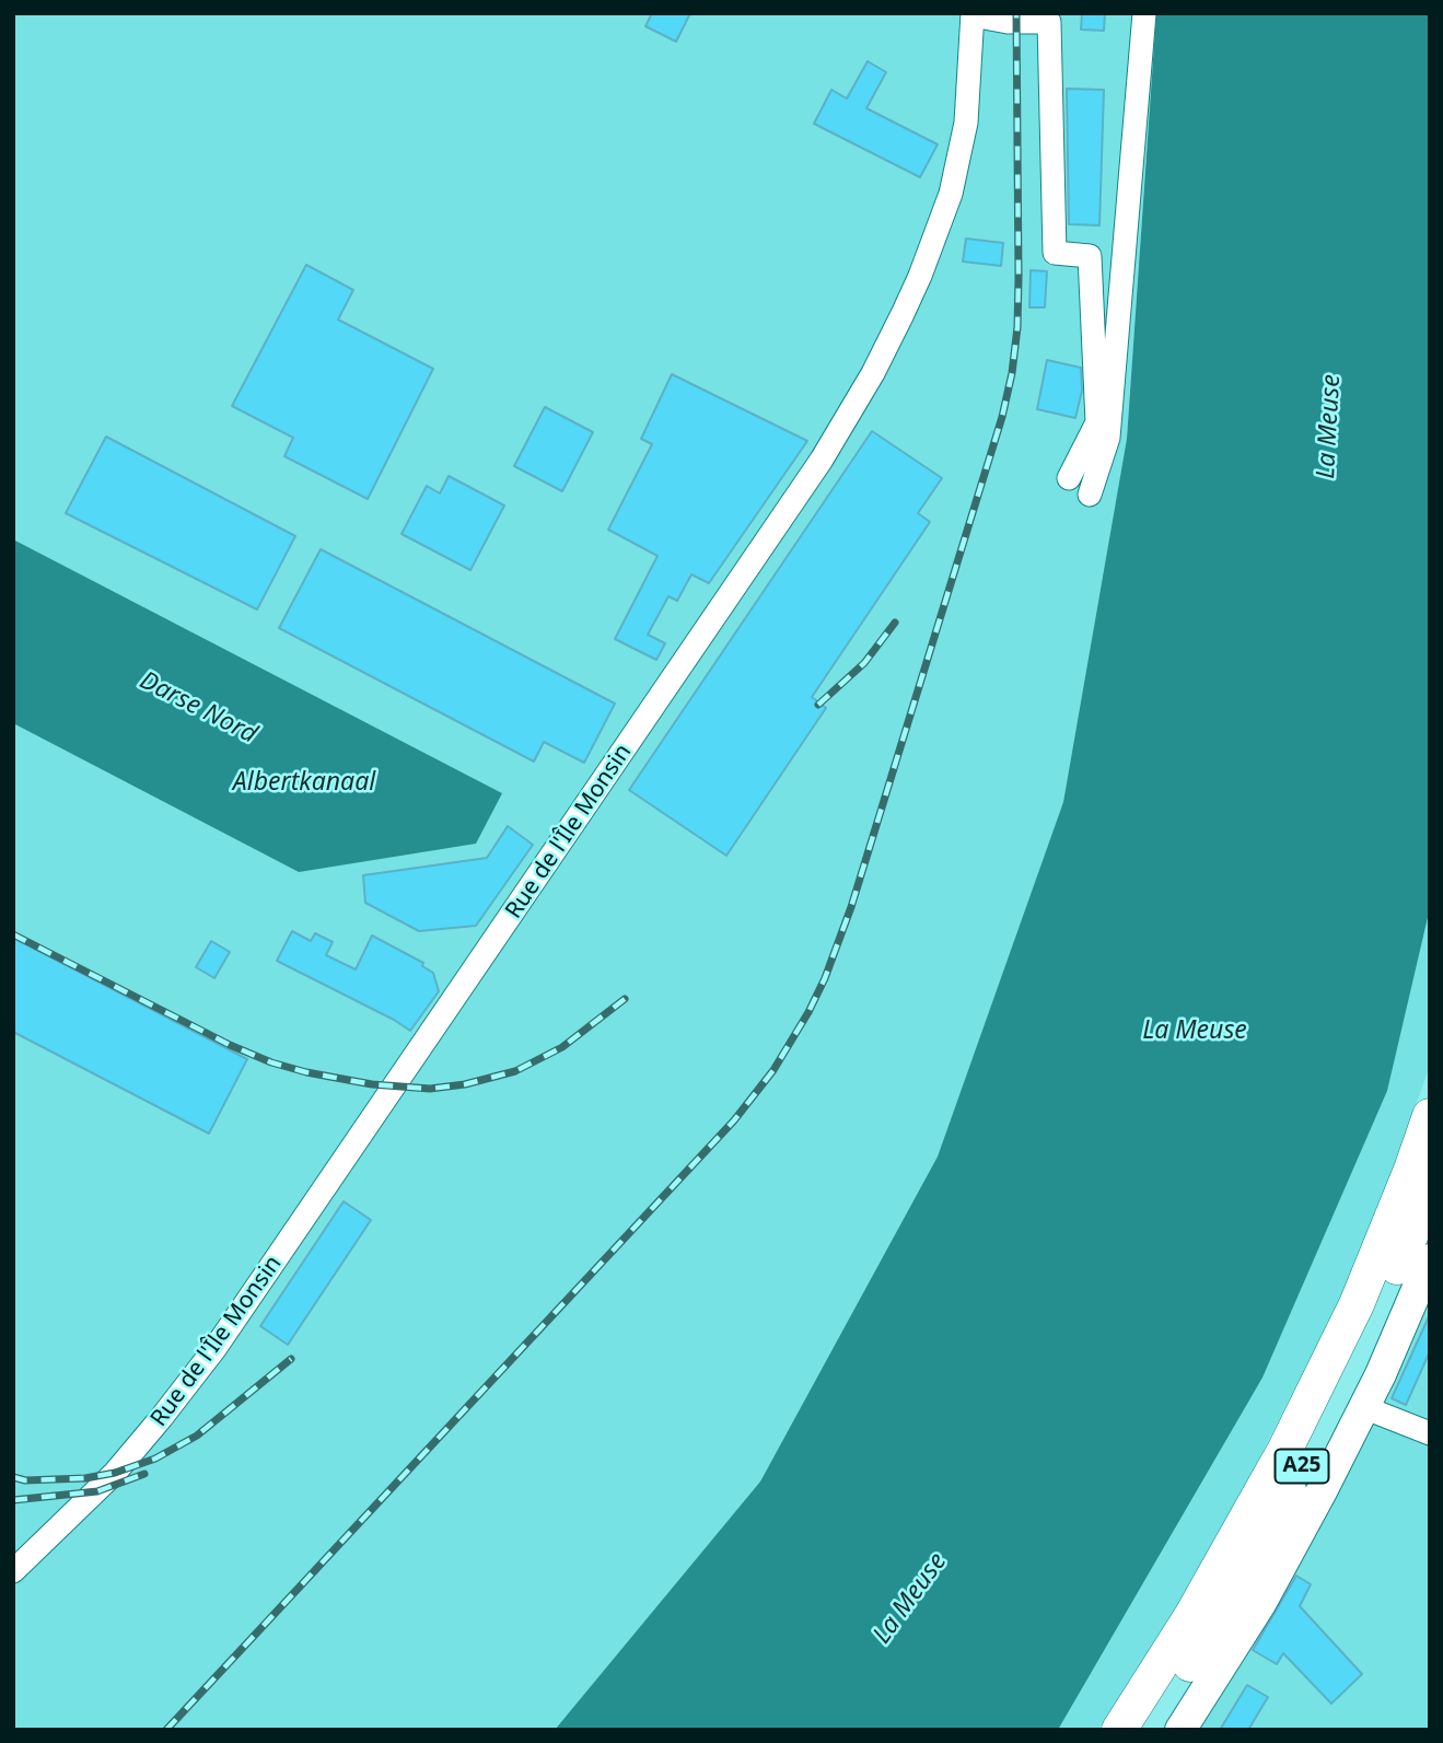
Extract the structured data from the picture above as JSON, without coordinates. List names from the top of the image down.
{
  "streets": {
    "highway": ["A25"],
    "street": ["Rue de l'Île Monsin"]
  },
  "water": ["La Meuse", "Darse Nord", "Albertkanaal"]
}
